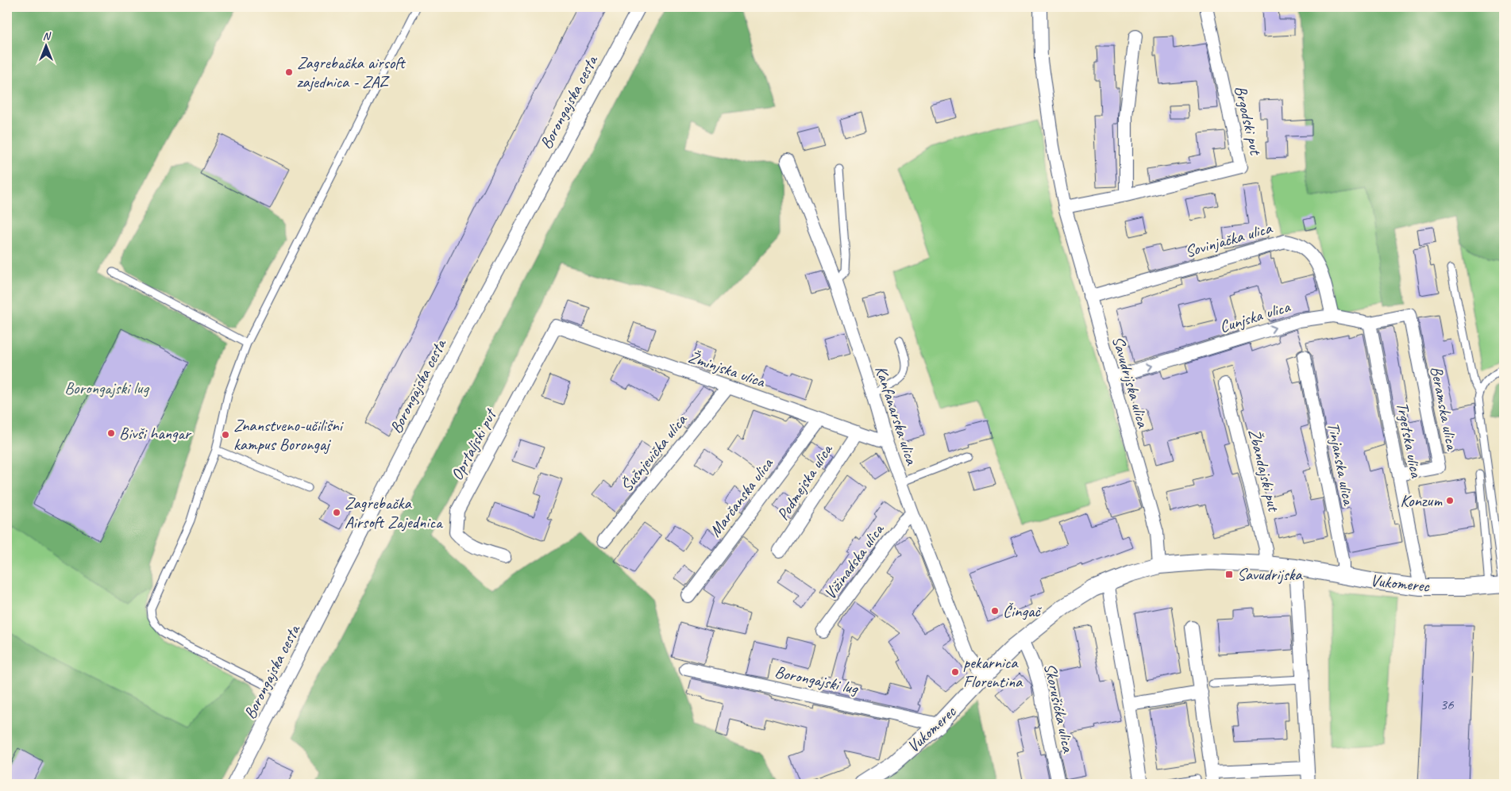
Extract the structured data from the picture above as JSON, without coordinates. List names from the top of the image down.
{
  "streets": {
    "street": [
      "Borongajska cesta",
      "Brgodski put",
      "Sovinjačka ulica",
      "Cunjska ulica",
      "Žminjska ulica",
      "Savudrijska ulica",
      "Beramska ulica",
      "Kanfanarska ulica",
      "Trgetska ulica",
      "Oprtaljski put",
      "Šušnjevička ulica",
      "Tinjanska ulica",
      "Žbandajski put",
      "Podmejska ulica",
      "Marčanska ulica",
      "Vižinadska ulica",
      "Vukomerec",
      "Borongajski lug",
      "Skorušićka ulica"
    ]
  },
  "crossings": [
    ["Sovinjačka ulica", "Cunjska ulica"],
    ["Sovinjačka ulica", "Savudrijska ulica"],
    ["Cunjska ulica", "Savudrijska ulica"],
    ["Cunjska ulica", "Beramska ulica"],
    ["Cunjska ulica", "Trgetska ulica"],
    ["Žminjska ulica", "Kanfanarska ulica"],
    ["Žminjska ulica", "Oprtaljski put"],
    ["Žminjska ulica", "Šušnjevička ulica"],
    ["Žminjska ulica", "Podmejska ulica"],
    ["Žminjska ulica", "Marčanska ulica"],
    ["Savudrijska ulica", "Vukomerec"],
    ["Beramska ulica", "Trgetska ulica"],
    ["Kanfanarska ulica", "Vižinadska ulica"],
    ["Kanfanarska ulica", "Vukomerec"],
    ["Trgetska ulica", "Vukomerec"],
    ["Tinjanska ulica", "Vukomerec"],
    ["Žbandajski put", "Vukomerec"],
    ["Vukomerec", "Borongajski lug"],
    ["Vukomerec", "Skorušićka ulica"]
  ],
  "one_way": ["Cunjska ulica"],
  "parks": ["Borongajski lug"],
  "places": {
    "other": [
      "Zagrebačka airsoft zajednica - ZAZ",
      "Bivši hangar",
      "Znanstveno-učilišni kampus Borongaj",
      "Konzum",
      "Zagrebačka Airsoft Zajednica",
      "Čingač",
      "pekarnica Florentina"
    ],
    "transit": ["Savudrijska"]
  },
  "house_numbers": ["36"],
  "north": "top"
}
